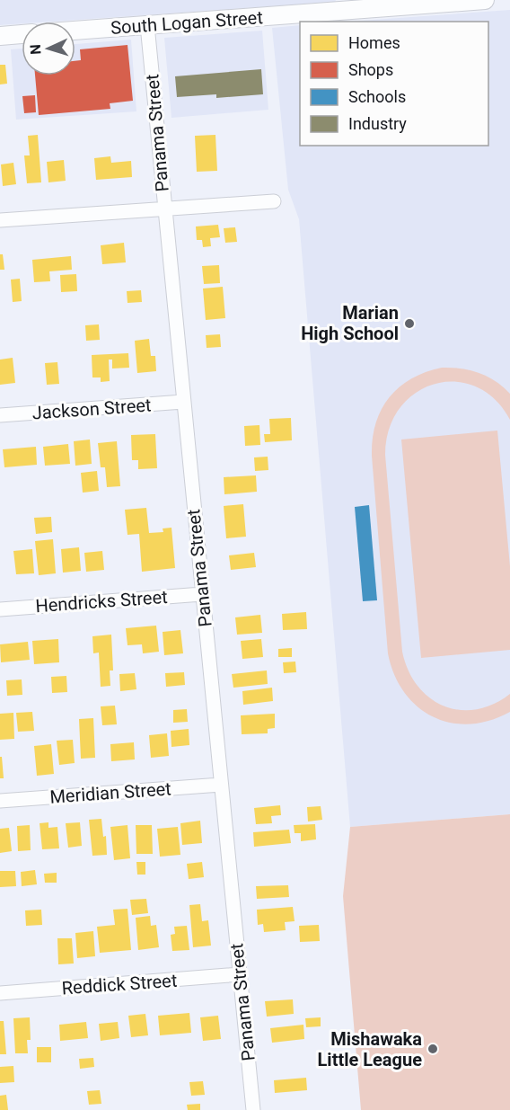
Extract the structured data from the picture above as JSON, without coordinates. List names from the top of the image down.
{
  "streets": {
    "street": [
      "South Logan Street",
      "Panama Street",
      "Jackson Street",
      "Hendricks Street",
      "Meridian Street",
      "Reddick Street"
    ]
  },
  "crossings": [
    ["South Logan Street", "Panama Street"],
    ["Panama Street", "Jackson Street"],
    ["Panama Street", "Hendricks Street"],
    ["Panama Street", "Meridian Street"],
    ["Panama Street", "Reddick Street"]
  ],
  "places": ["Marian High School", "Mishawaka Little League"],
  "legend": [
    "Homes",
    "Shops",
    "Schools",
    "Industry"
  ],
  "north": "left"
}
